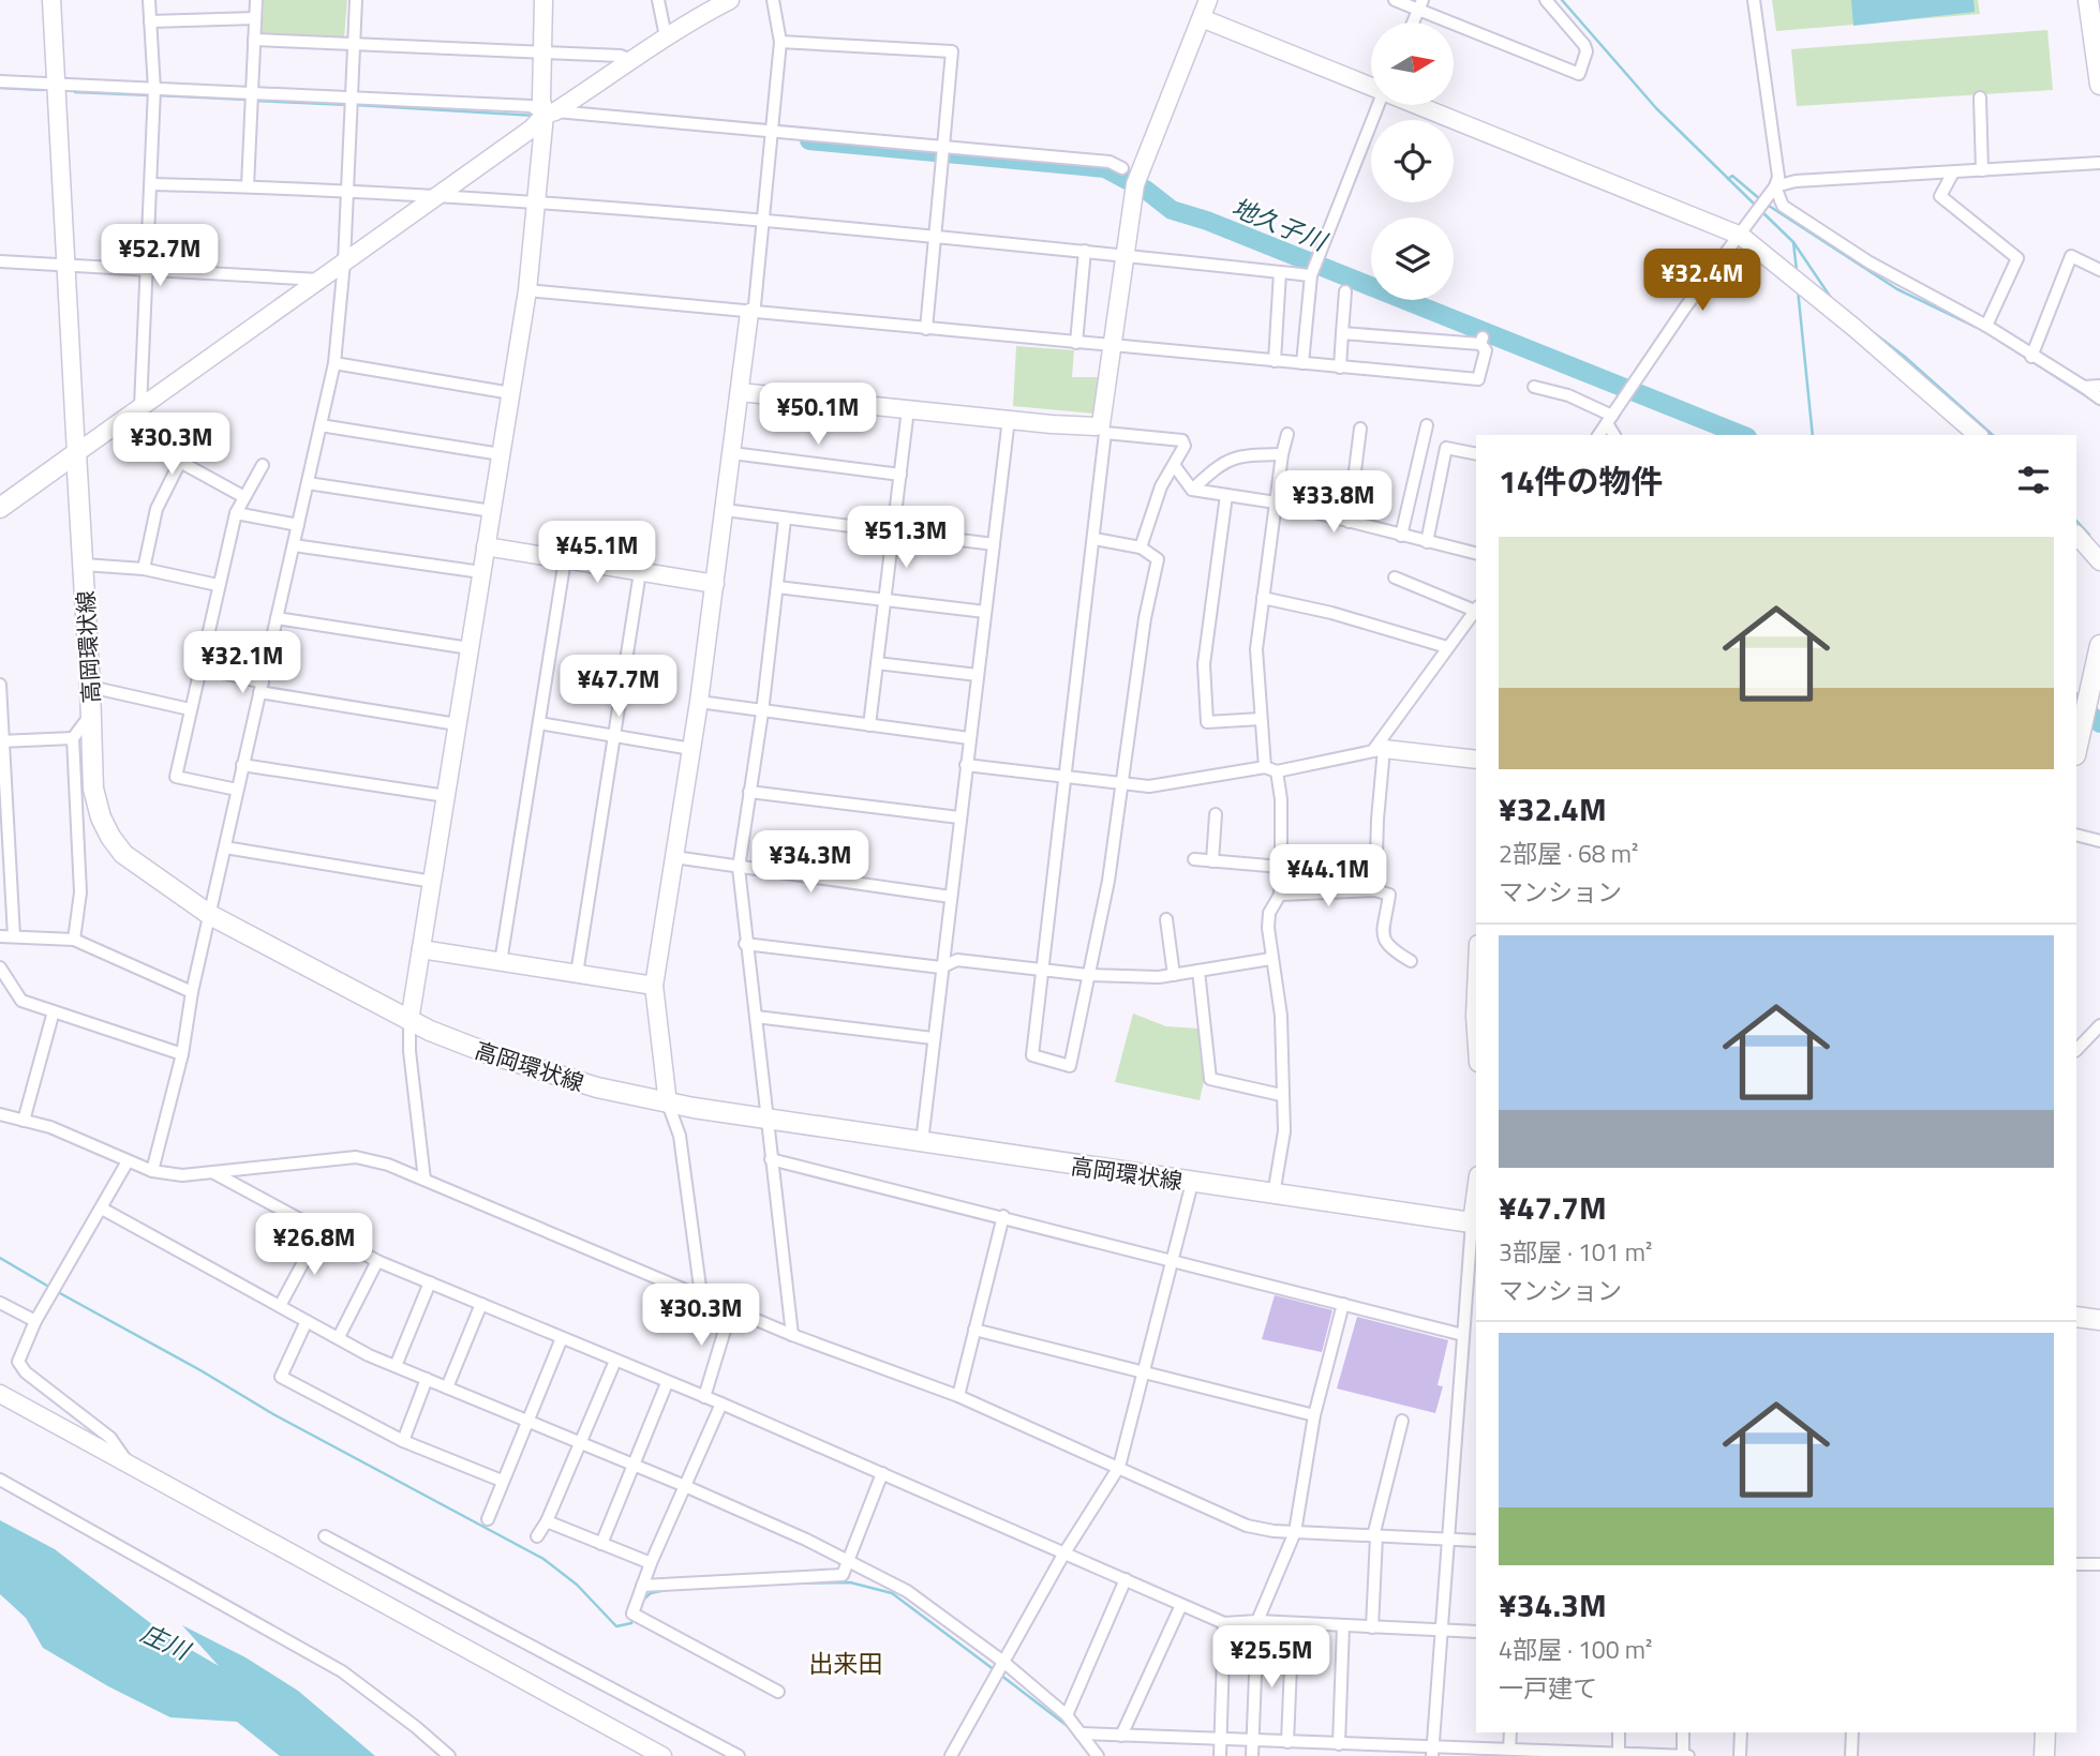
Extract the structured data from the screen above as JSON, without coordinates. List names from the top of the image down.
{
  "streets": {
    "main road": ["高岡環状線"]
  },
  "districts": ["出来田"],
  "water": ["地久子川", "庄川"],
  "north": "right",
  "page": {
    "price": [
      "¥52.7M",
      "¥32.4M",
      "¥50.1M",
      "¥30.3M",
      "¥33.8M",
      "¥51.3M",
      "¥45.1M",
      "¥32.1M",
      "¥47.7M",
      "¥34.3M",
      "¥44.1M",
      "¥26.8M",
      "¥30.3M",
      "¥25.5M"
    ],
    "heading": "14件の物件",
    "list": [
      {
        "name": "¥32.4M",
        "note": "2部屋 · 68 m² · マンション"
      },
      {
        "name": "¥47.7M",
        "note": "3部屋 · 101 m² · マンション"
      },
      {
        "name": "¥34.3M",
        "note": "4部屋 · 100 m² · 一戸建て"
      }
    ]
  }
}
